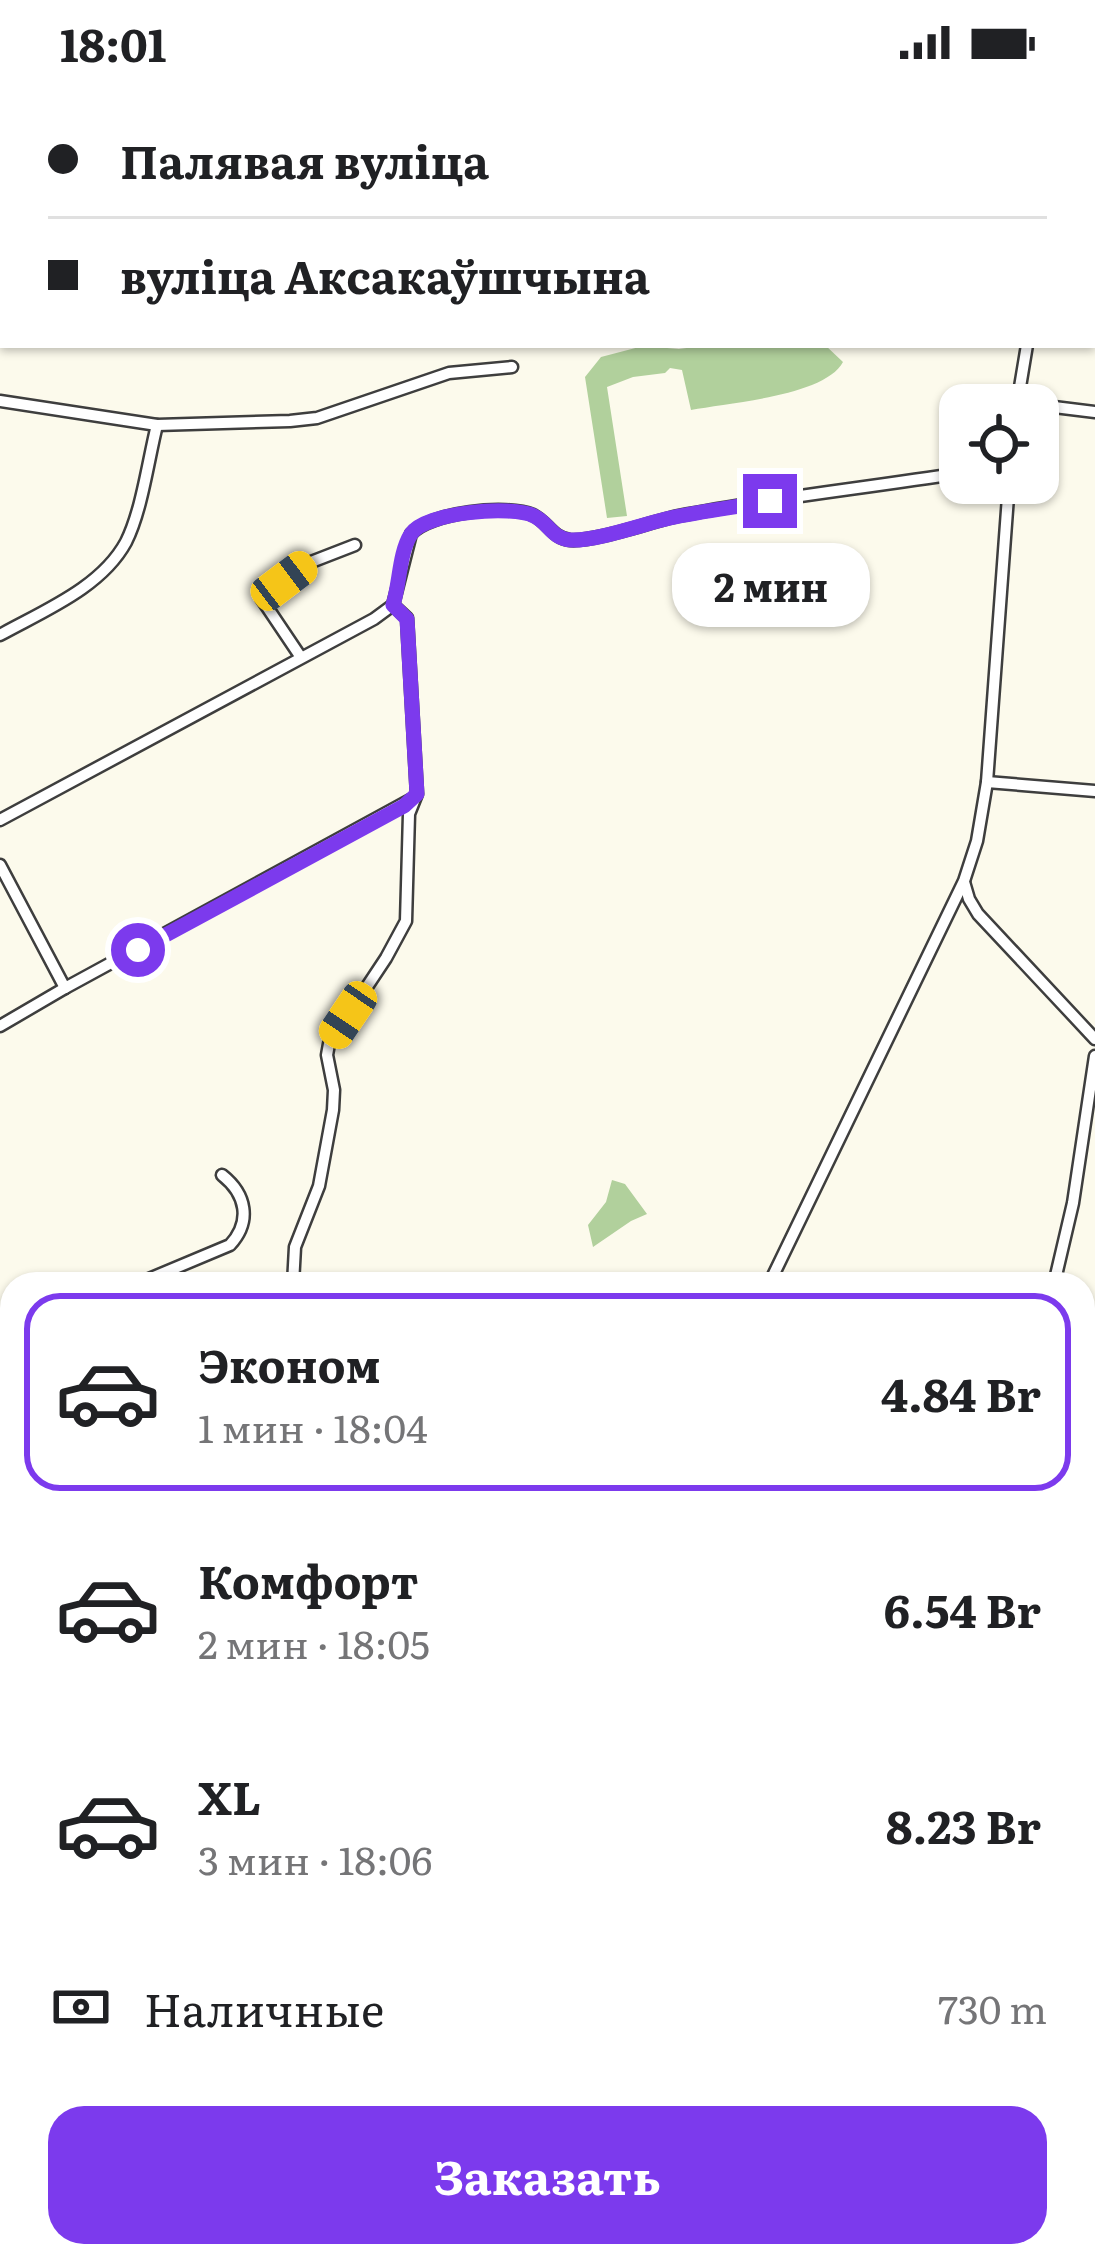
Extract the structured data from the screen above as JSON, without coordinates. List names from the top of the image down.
{
  "page": {
    "status": "18:01",
    "banner": ["Палявая вуліца", "вуліца Аксакаўшчына"],
    "bubble": "2 мин",
    "list": [
      {
        "name": "Эконом",
        "note": "1 мин · 18:04",
        "value": "4.84 Br"
      },
      {
        "name": "Комфорт",
        "note": "2 мин · 18:05",
        "value": "6.54 Br"
      },
      {
        "name": "XL",
        "note": "3 мин · 18:06",
        "value": "8.23 Br"
      }
    ],
    "pay": ["Наличные", "730 m"],
    "buttons": "Заказать"
  }
}
